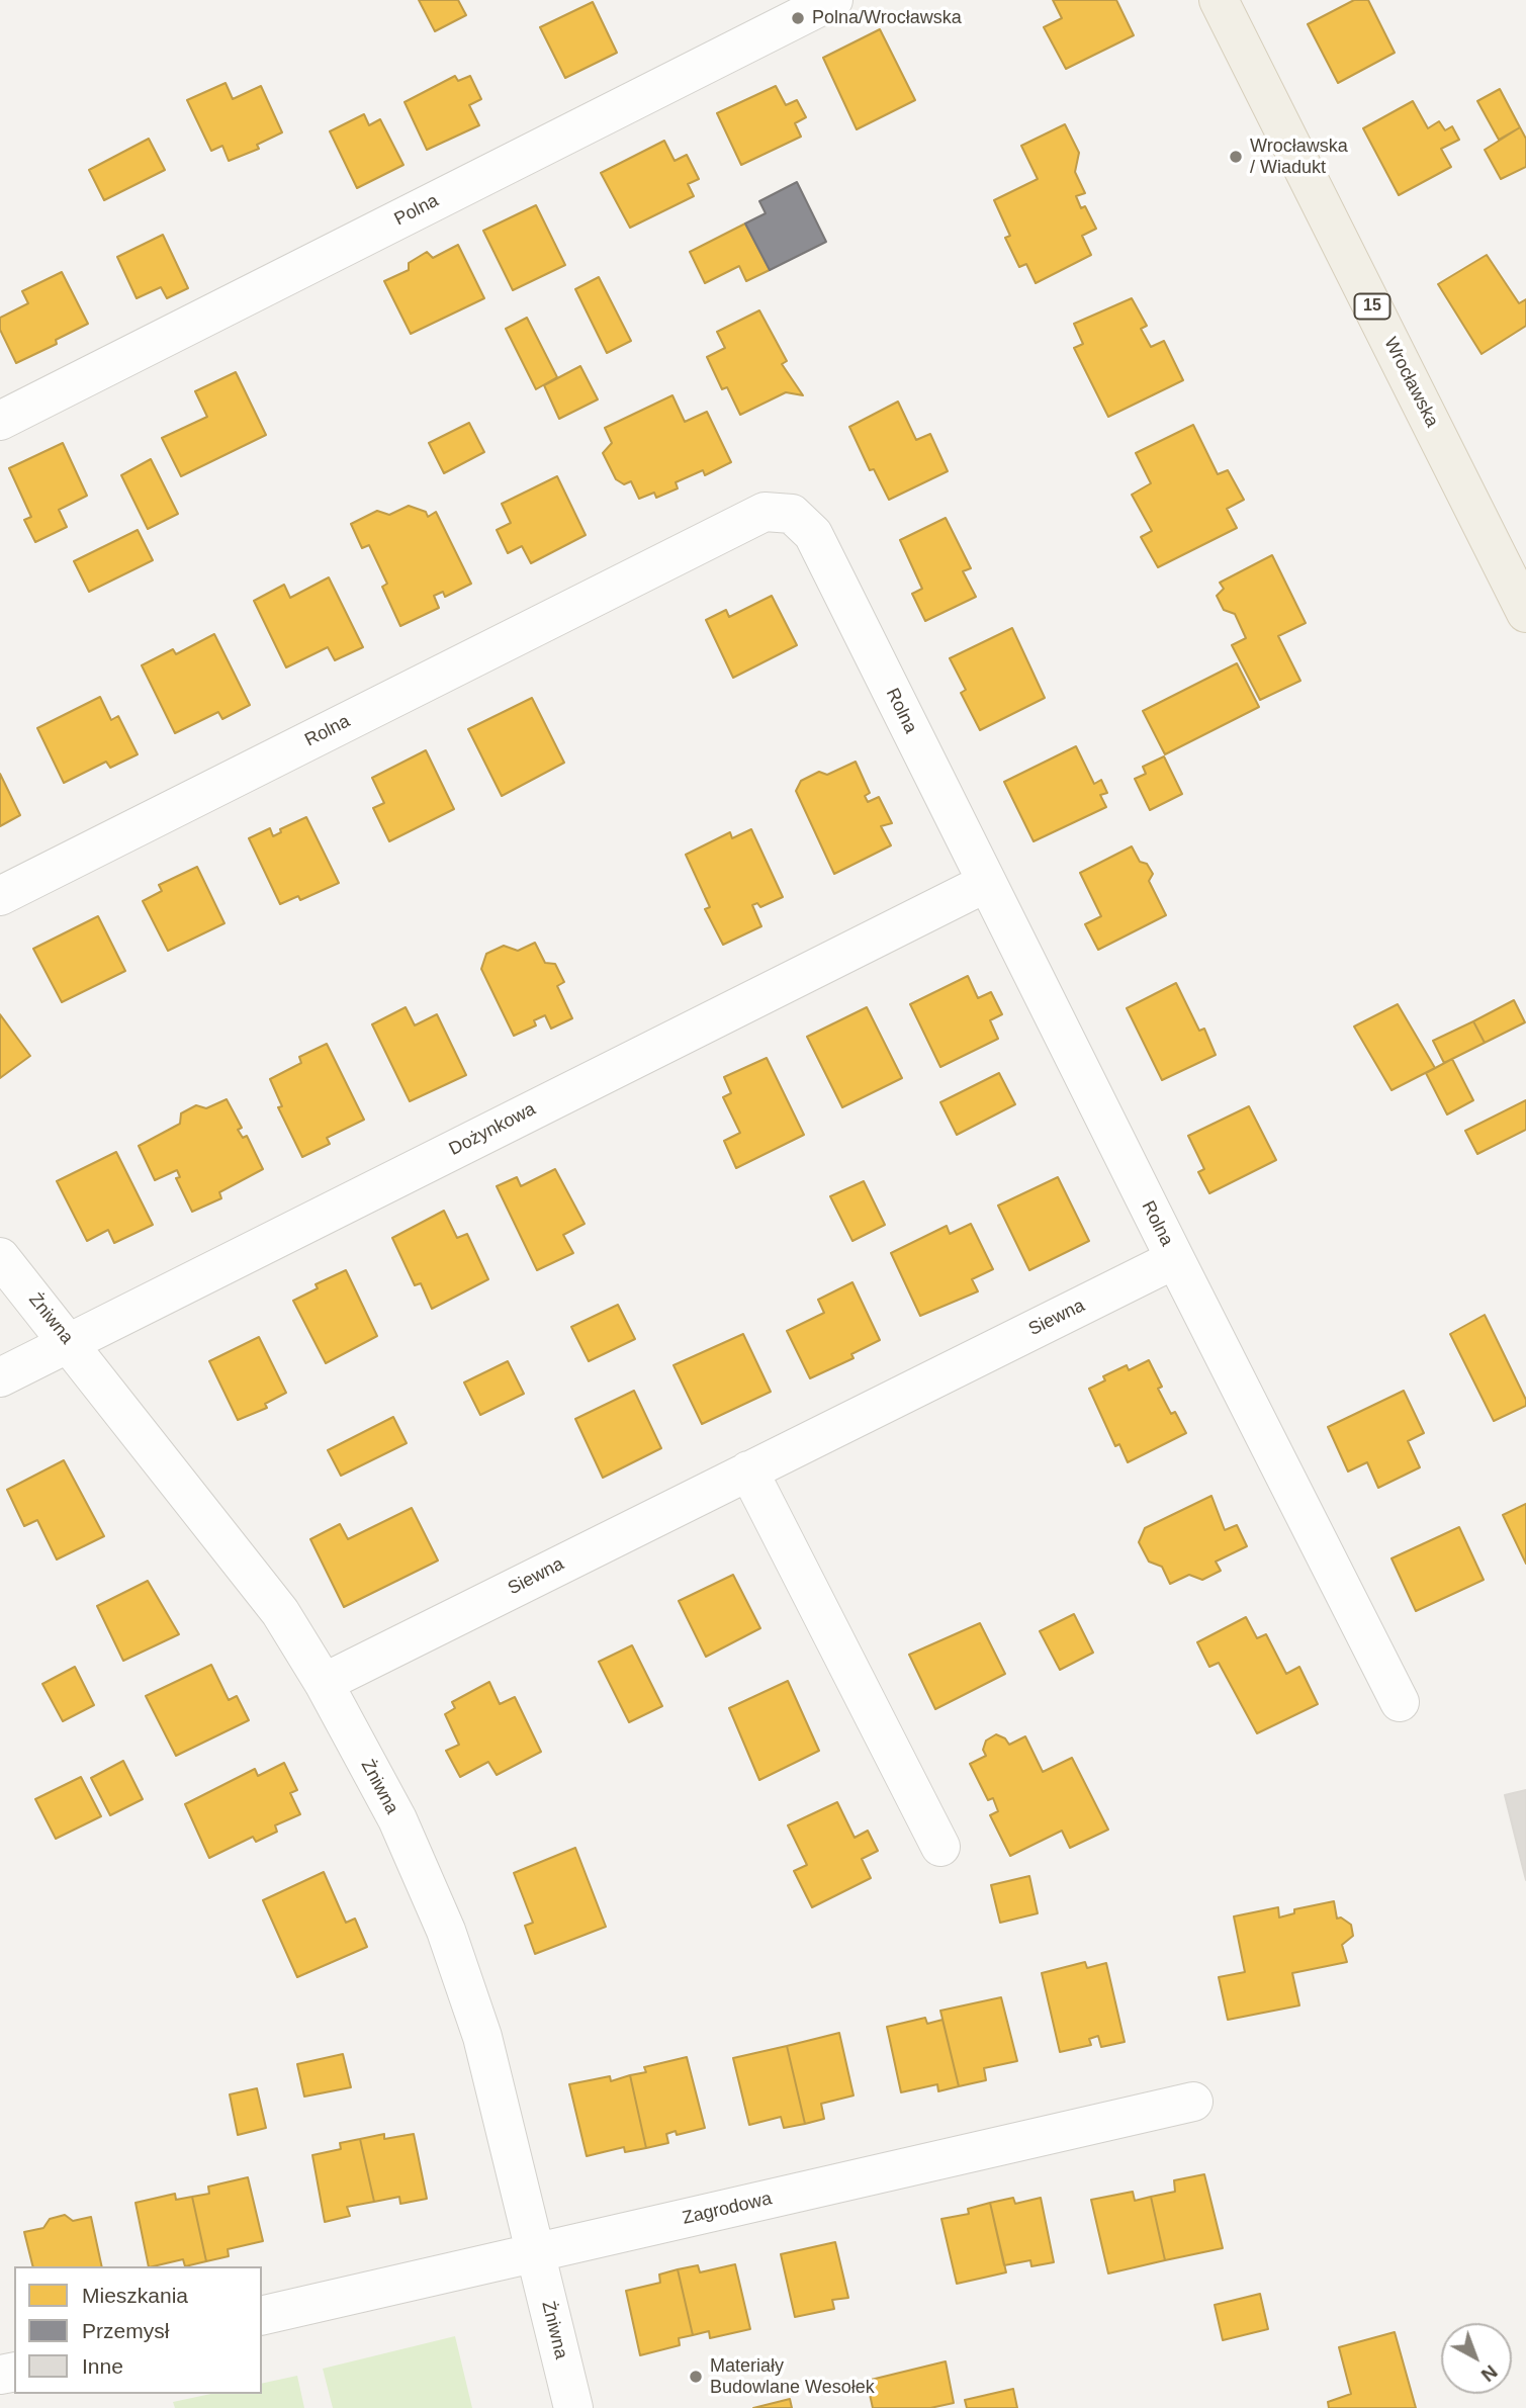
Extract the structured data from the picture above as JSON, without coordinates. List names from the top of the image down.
{
  "streets": {
    "main road": ["15", "Wrocławska"],
    "street": [
      "Polna",
      "Rolna",
      "Dożynkowa",
      "Siewna",
      "Żniwna",
      "Zagrodowa"
    ]
  },
  "crossings": [
    ["Rolna", "Dożynkowa"],
    ["Rolna", "Siewna"],
    ["Dożynkowa", "Żniwna"],
    ["Siewna", "Żniwna"],
    ["Żniwna", "Zagrodowa"]
  ],
  "places": ["Polna/Wrocławska", "Wrocławska / Wiadukt", "Materiały Budowlane Wesołek"],
  "legend": ["Mieszkania", "Przemysł", "Inne"],
  "north": "bottom right"
}
